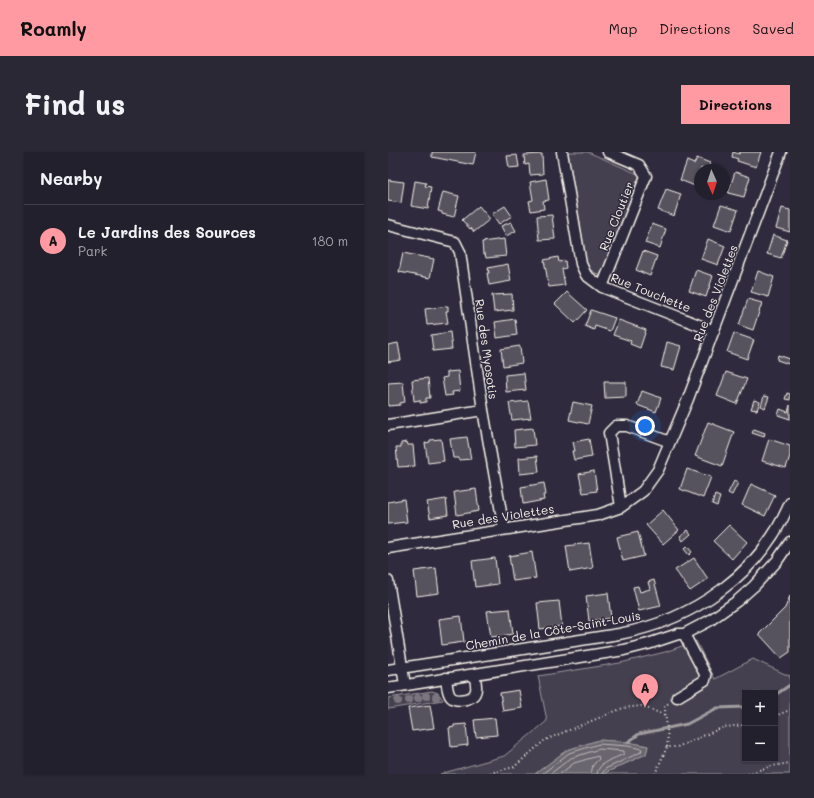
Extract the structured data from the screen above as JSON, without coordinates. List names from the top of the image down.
{
  "streets": {
    "street": [
      "Rue Cloutier",
      "Rue Touchette",
      "Rue des Violettes",
      "Rue des Myosotis",
      "Chemin de la Côte-Saint-Louis"
    ]
  },
  "crossings": [
    ["Rue Cloutier", "Rue Touchette"],
    ["Rue Touchette", "Rue des Violettes"],
    ["Rue des Violettes", "Rue des Myosotis"]
  ],
  "north": "bottom",
  "page": {
    "header": "Roamly",
    "nav": ["Map", "Directions", "Saved"],
    "buttons": "Directions",
    "title": "Find us",
    "heading": "Nearby",
    "list": [
      {
        "mark": "A",
        "name": "Le Jardins des Sources",
        "note": "Park",
        "value": "180 m"
      }
    ],
    "pins": "A",
    "map_buttons": ["+", "−"]
  }
}
